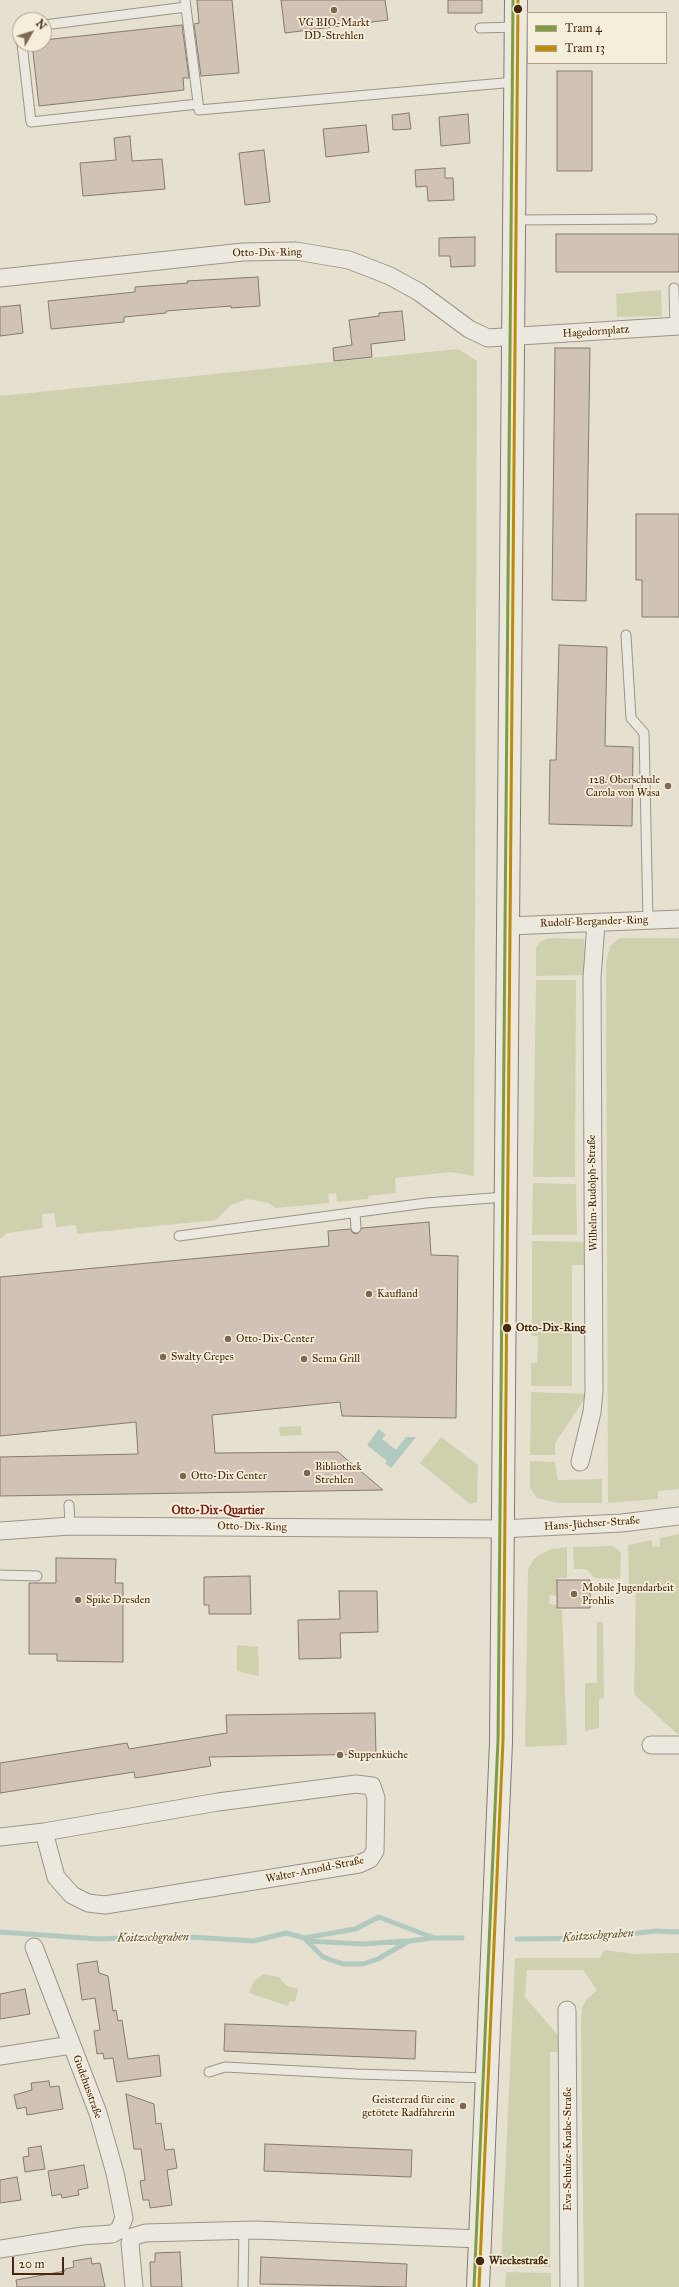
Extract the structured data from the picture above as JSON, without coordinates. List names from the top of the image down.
{
  "streets": {
    "street": [
      "Otto-Dix-Ring",
      "Hagedornplatz",
      "Rudolf-Bergander-Ring",
      "Wilhelm-Rudolph-Straße",
      "Hans-Jüchser-Straße",
      "Walter-Arnold-Straße",
      "Gudehusstraße",
      "Eva-Schulze-Knabe-Straße"
    ]
  },
  "crossings": [
    ["Otto-Dix-Ring", "Hagedornplatz"],
    ["Otto-Dix-Ring", "Hans-Jüchser-Straße"],
    ["Rudolf-Bergander-Ring", "Wilhelm-Rudolph-Straße"]
  ],
  "districts": ["Otto-Dix-Quartier"],
  "water": ["Koitzschgraben"],
  "places": [
    "VG BIO-Markt DD-Strehlen",
    "128. Oberschule Carola von Wasa",
    "Kaufland",
    "Otto-Dix-Ring",
    "Otto-Dix-Center",
    "Swalty Crepes",
    "Sema Grill",
    "Bibliothek Strehlen",
    "Otto-Dix Center",
    "Mobile Jugendarbeit Prohlis",
    "Spike Dresden",
    "Suppenküche",
    "Geisterrad für eine getötete Radfahrerin",
    "Wieckestraße"
  ],
  "lines": ["tram line 4", "tram line 13"],
  "legend": ["Tram 4", "Tram 13"],
  "scale_bar": "20 m",
  "north": "top right"
}
